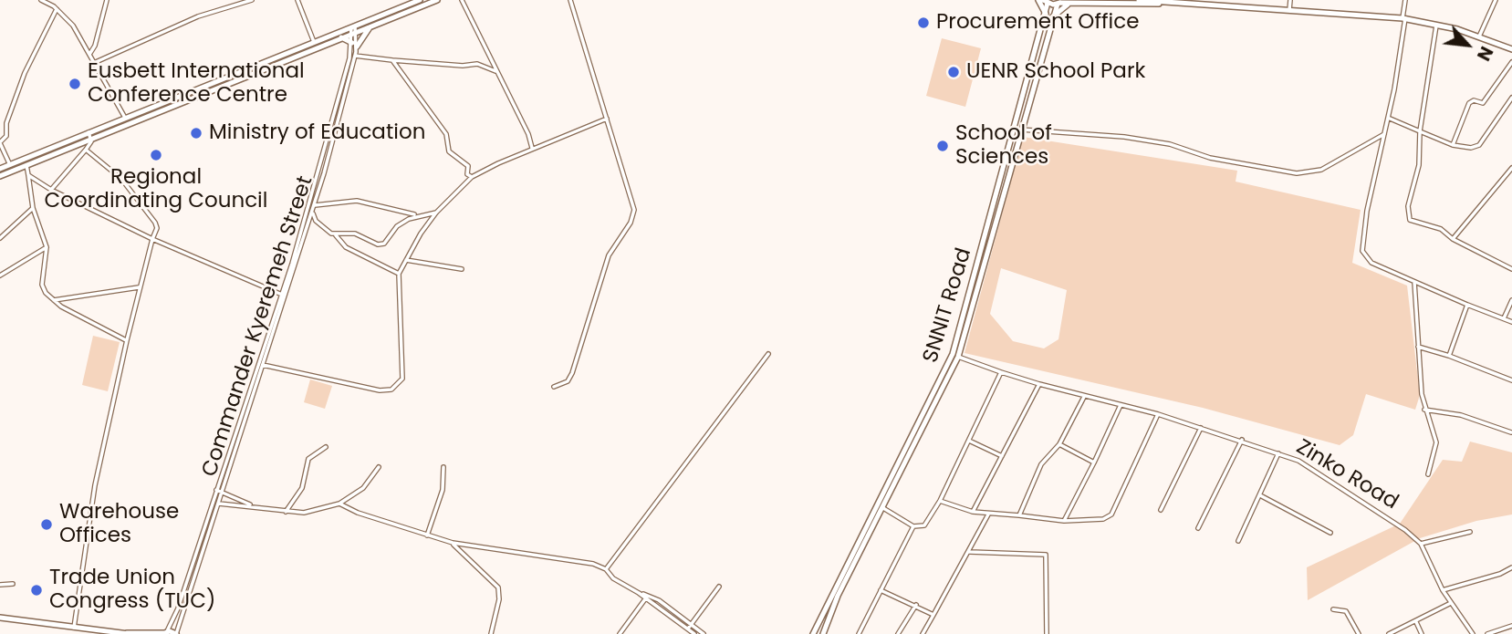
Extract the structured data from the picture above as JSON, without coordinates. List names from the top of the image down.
{
  "streets": {
    "main road": ["SNNIT Road"],
    "street": ["Commander Kyeremeh Street", "Zinko Road"]
  },
  "crossings": [
    ["SNNIT Road", "Zinko Road"]
  ],
  "places": [
    "Procurement Office",
    "UENR School Park",
    "Eusbett International Conference Centre",
    "Ministry of Education",
    "School of Sciences",
    "Regional Coordinating Council",
    "Warehouse Offices",
    "Trade Union Congress (TUC)"
  ],
  "north": "bottom right"
}
